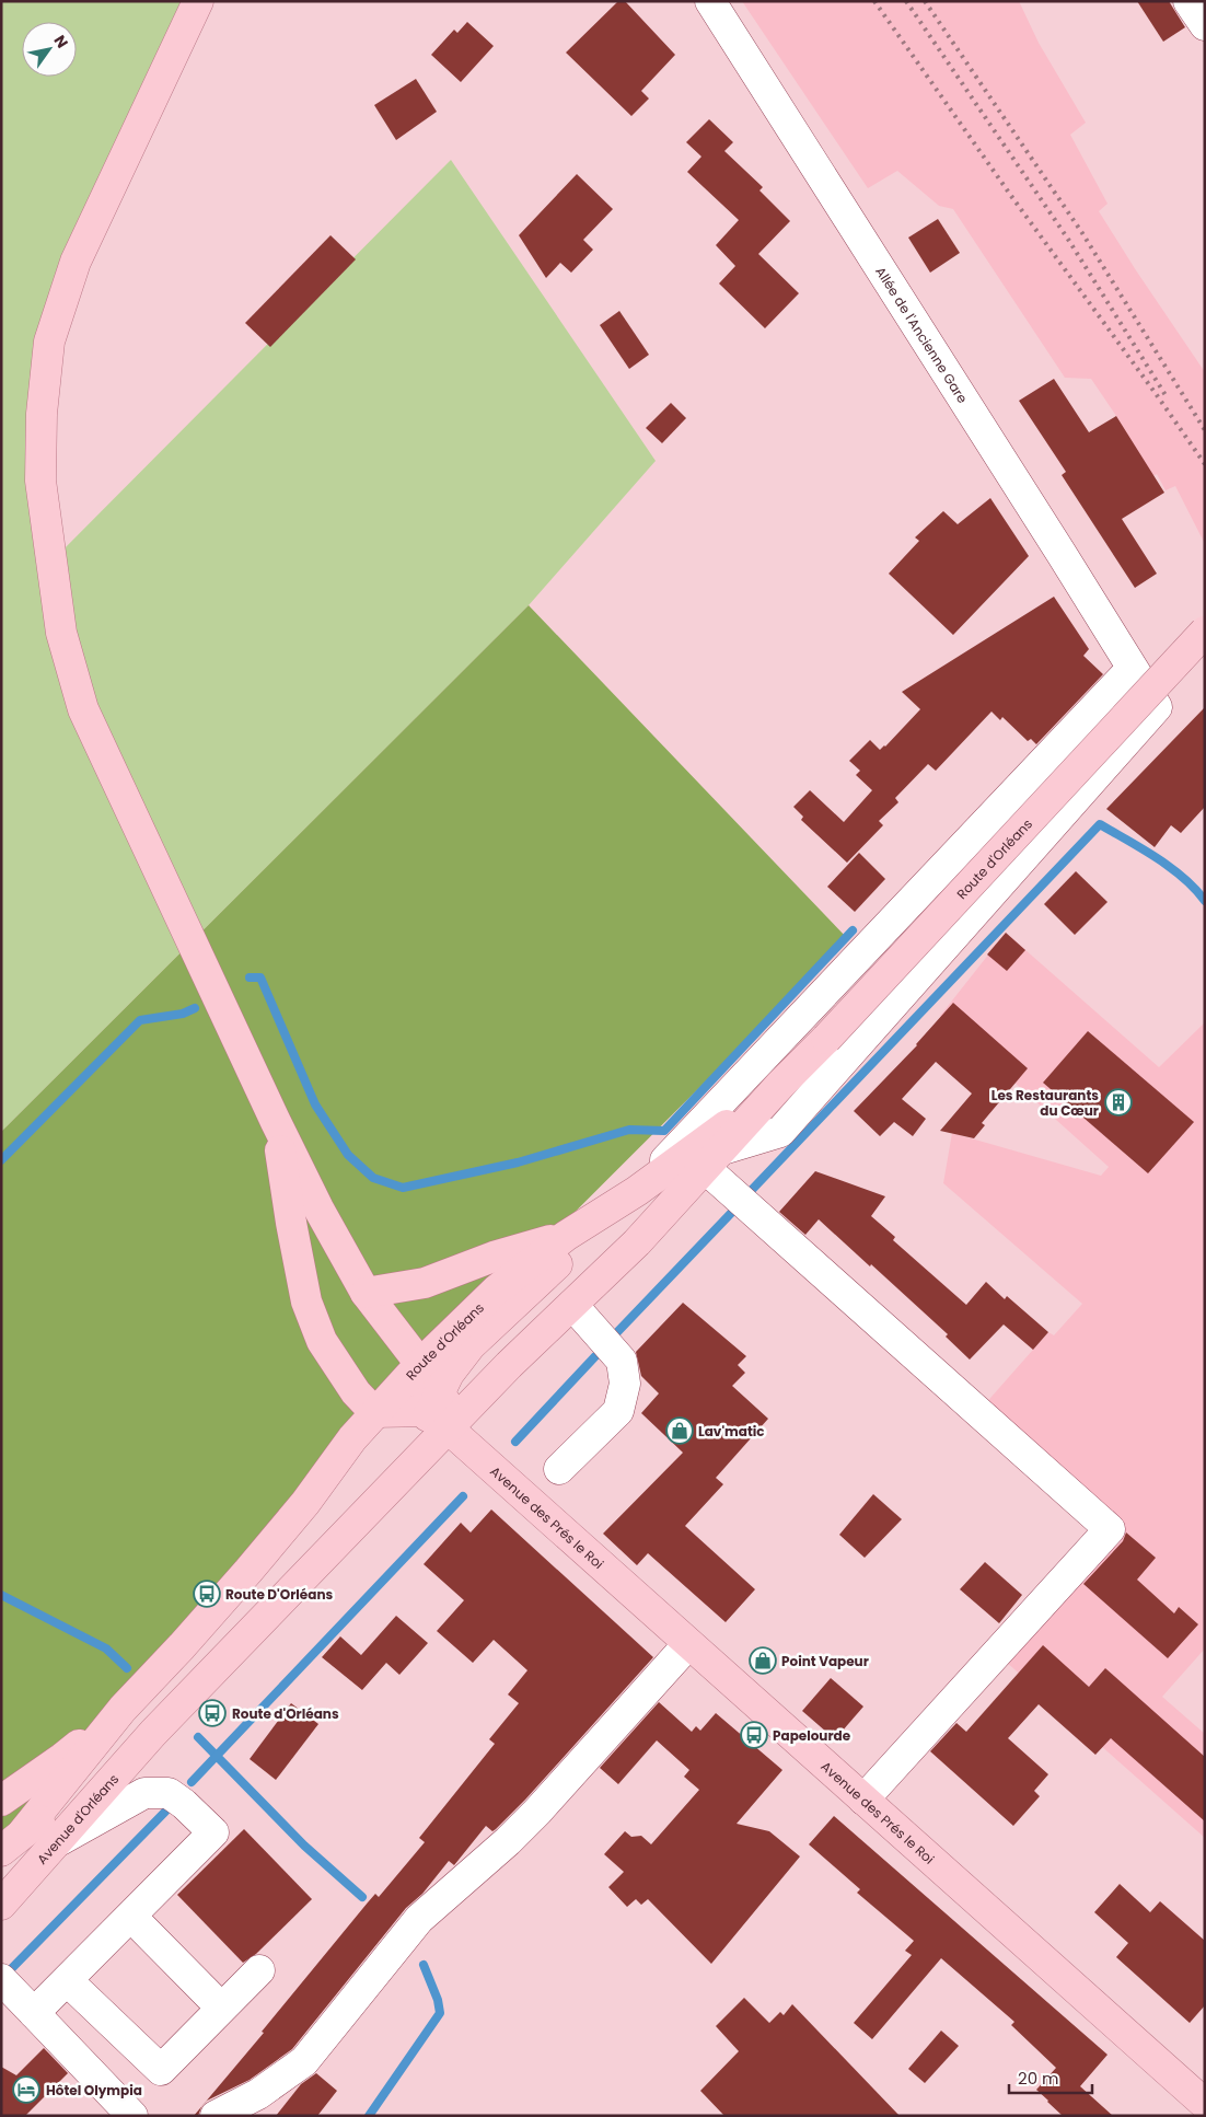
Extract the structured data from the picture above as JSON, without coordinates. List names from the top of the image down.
{
  "streets": {
    "main road": ["Route d'Orléans", "Avenue des Prés le Roi", "Avenue d'Orléans"],
    "street": ["Allée de l'Ancienne Gare"]
  },
  "crossings": [
    ["Allée de l'Ancienne Gare", "Route d'Orléans"],
    ["Route d'Orléans", "Avenue des Prés le Roi"]
  ],
  "places": {
    "building": ["Les Restaurants du Cœur"],
    "shop": ["Lav'matic", "Point Vapeur"],
    "bus stop": ["Route D'Orléans", "Route d'Orléans", "Papelourde"],
    "hotel": ["Hôtel Olympia"]
  },
  "scale_bar": "20 m",
  "north": "top right"
}
